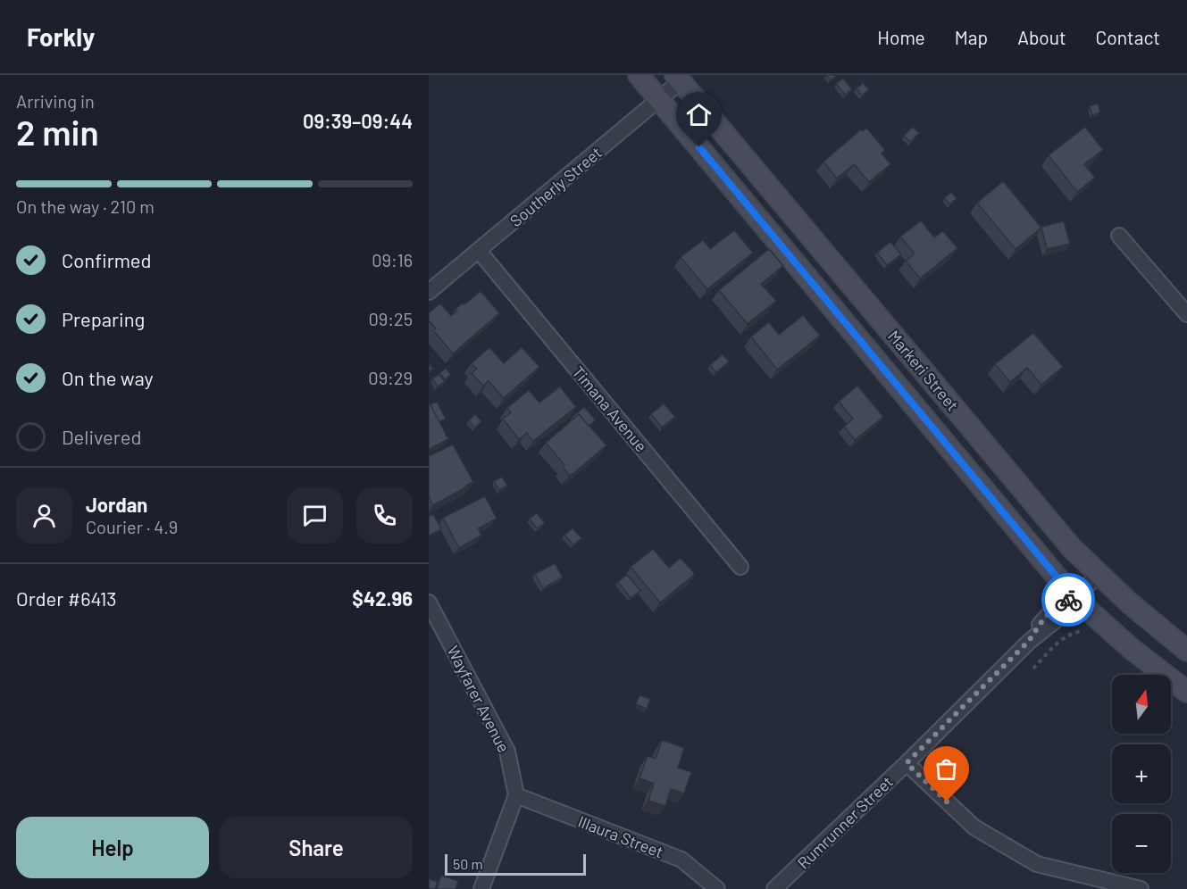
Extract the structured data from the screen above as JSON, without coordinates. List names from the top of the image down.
{
  "streets": {
    "main road": ["Markeri Street"],
    "street": [
      "Southerly Street",
      "Timana Avenue",
      "Wayfarer Avenue",
      "Rumrunner Street",
      "Illaura Street"
    ]
  },
  "crossings": [
    ["Southerly Street", "Markeri Street"],
    ["Southerly Street", "Timana Avenue"],
    ["Markeri Street", "Rumrunner Street"],
    ["Wayfarer Avenue", "Illaura Street"]
  ],
  "scale_bar": "50 m",
  "north": "top",
  "page": {
    "header": "Forkly",
    "nav": [
      "Home",
      "Map",
      "About",
      "Contact"
    ],
    "heading": ["2 min", "Arriving in", "09:39–09:44"],
    "panel": [
      "Jordan",
      "Courier · 4.9",
      "Order #6413",
      "$42.96"
    ],
    "bar": "On the way · 210 m",
    "list": [
      ["Confirmed", "09:16"],
      ["Preparing", "09:25"],
      ["On the way", "09:29"],
      "Delivered"
    ],
    "map_buttons": ["+", "−"],
    "buttons": ["Help", "Share"],
    "scale": "50 m"
  }
}
